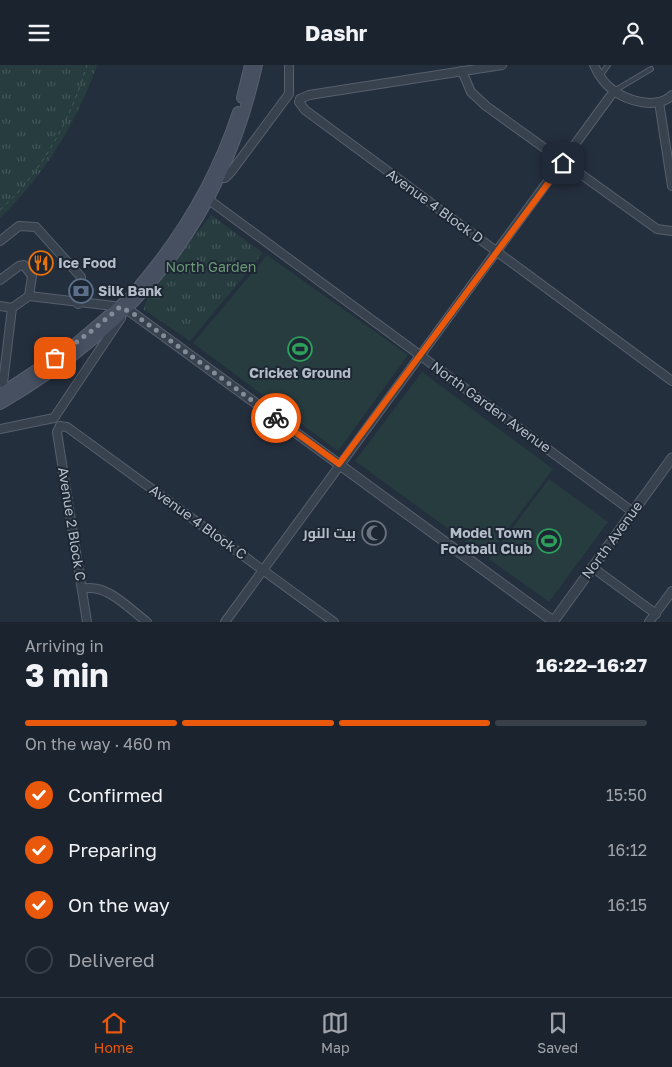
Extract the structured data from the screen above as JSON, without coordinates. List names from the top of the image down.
{
  "streets": {
    "street": [
      "Avenue 4 Block D",
      "North Garden Avenue",
      "Avenue 4 Block C",
      "Avenue 2 Block C",
      "North Avenue"
    ]
  },
  "crossings": [
    ["North Garden Avenue", "North Avenue"],
    ["Avenue 4 Block C", "Avenue 2 Block C"]
  ],
  "parks": ["North Garden"],
  "places": {
    "restaurant": ["Ice Food"],
    "bank": ["Silk Bank"],
    "sports": ["Cricket Ground", "Model Town Football Club"],
    "mosque": ["بیت النور"]
  },
  "page": {
    "header": "Dashr",
    "heading": ["3 min", "Arriving in", "16:22–16:27"],
    "bar": "On the way · 460 m",
    "list": [
      ["Confirmed", "15:50"],
      ["Preparing", "16:12"],
      ["On the way", "16:15"],
      "Delivered"
    ],
    "tabs": ["Home", "Map", "Saved"]
  }
}
